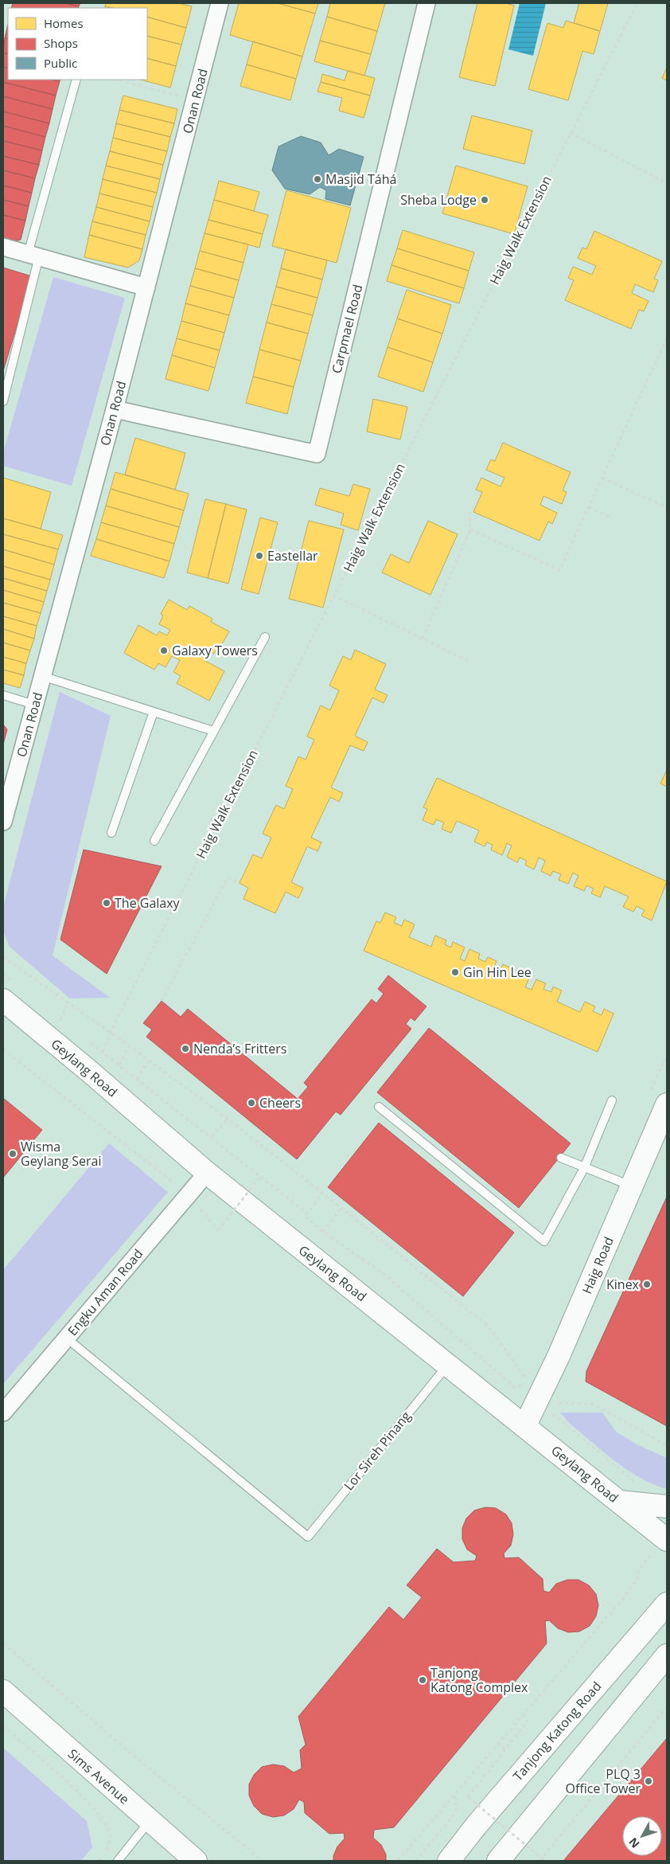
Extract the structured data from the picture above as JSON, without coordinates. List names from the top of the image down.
{
  "streets": {
    "main road": [
      "Geylang Road",
      "Haig Road",
      "Tanjong Katong Road",
      "Sims Avenue"
    ],
    "street": ["Onan Road", "Carpmael Road", "Engku Aman Road"],
    "lane": ["Lor Sireh Pinang"],
    "path": ["Haig Walk Extension"]
  },
  "crossings": [
    ["Onan Road", "Carpmael Road"],
    ["Geylang Road", "Haig Road"],
    ["Geylang Road", "Engku Aman Road"],
    ["Geylang Road", "Lor Sireh Pinang"],
    ["Engku Aman Road", "Lor Sireh Pinang"]
  ],
  "places": [
    "Masjid Táhá",
    "Sheba Lodge",
    "Eastellar",
    "Galaxy Towers",
    "The Galaxy",
    "Gin Hin Lee",
    "Nenda’s Fritters",
    "Cheers",
    "Wisma Geylang Serai",
    "Kinex",
    "Tanjong Katong Complex",
    "PLQ 3 Office Tower"
  ],
  "legend": ["Homes", "Shops", "Public"],
  "north": "bottom left"
}
